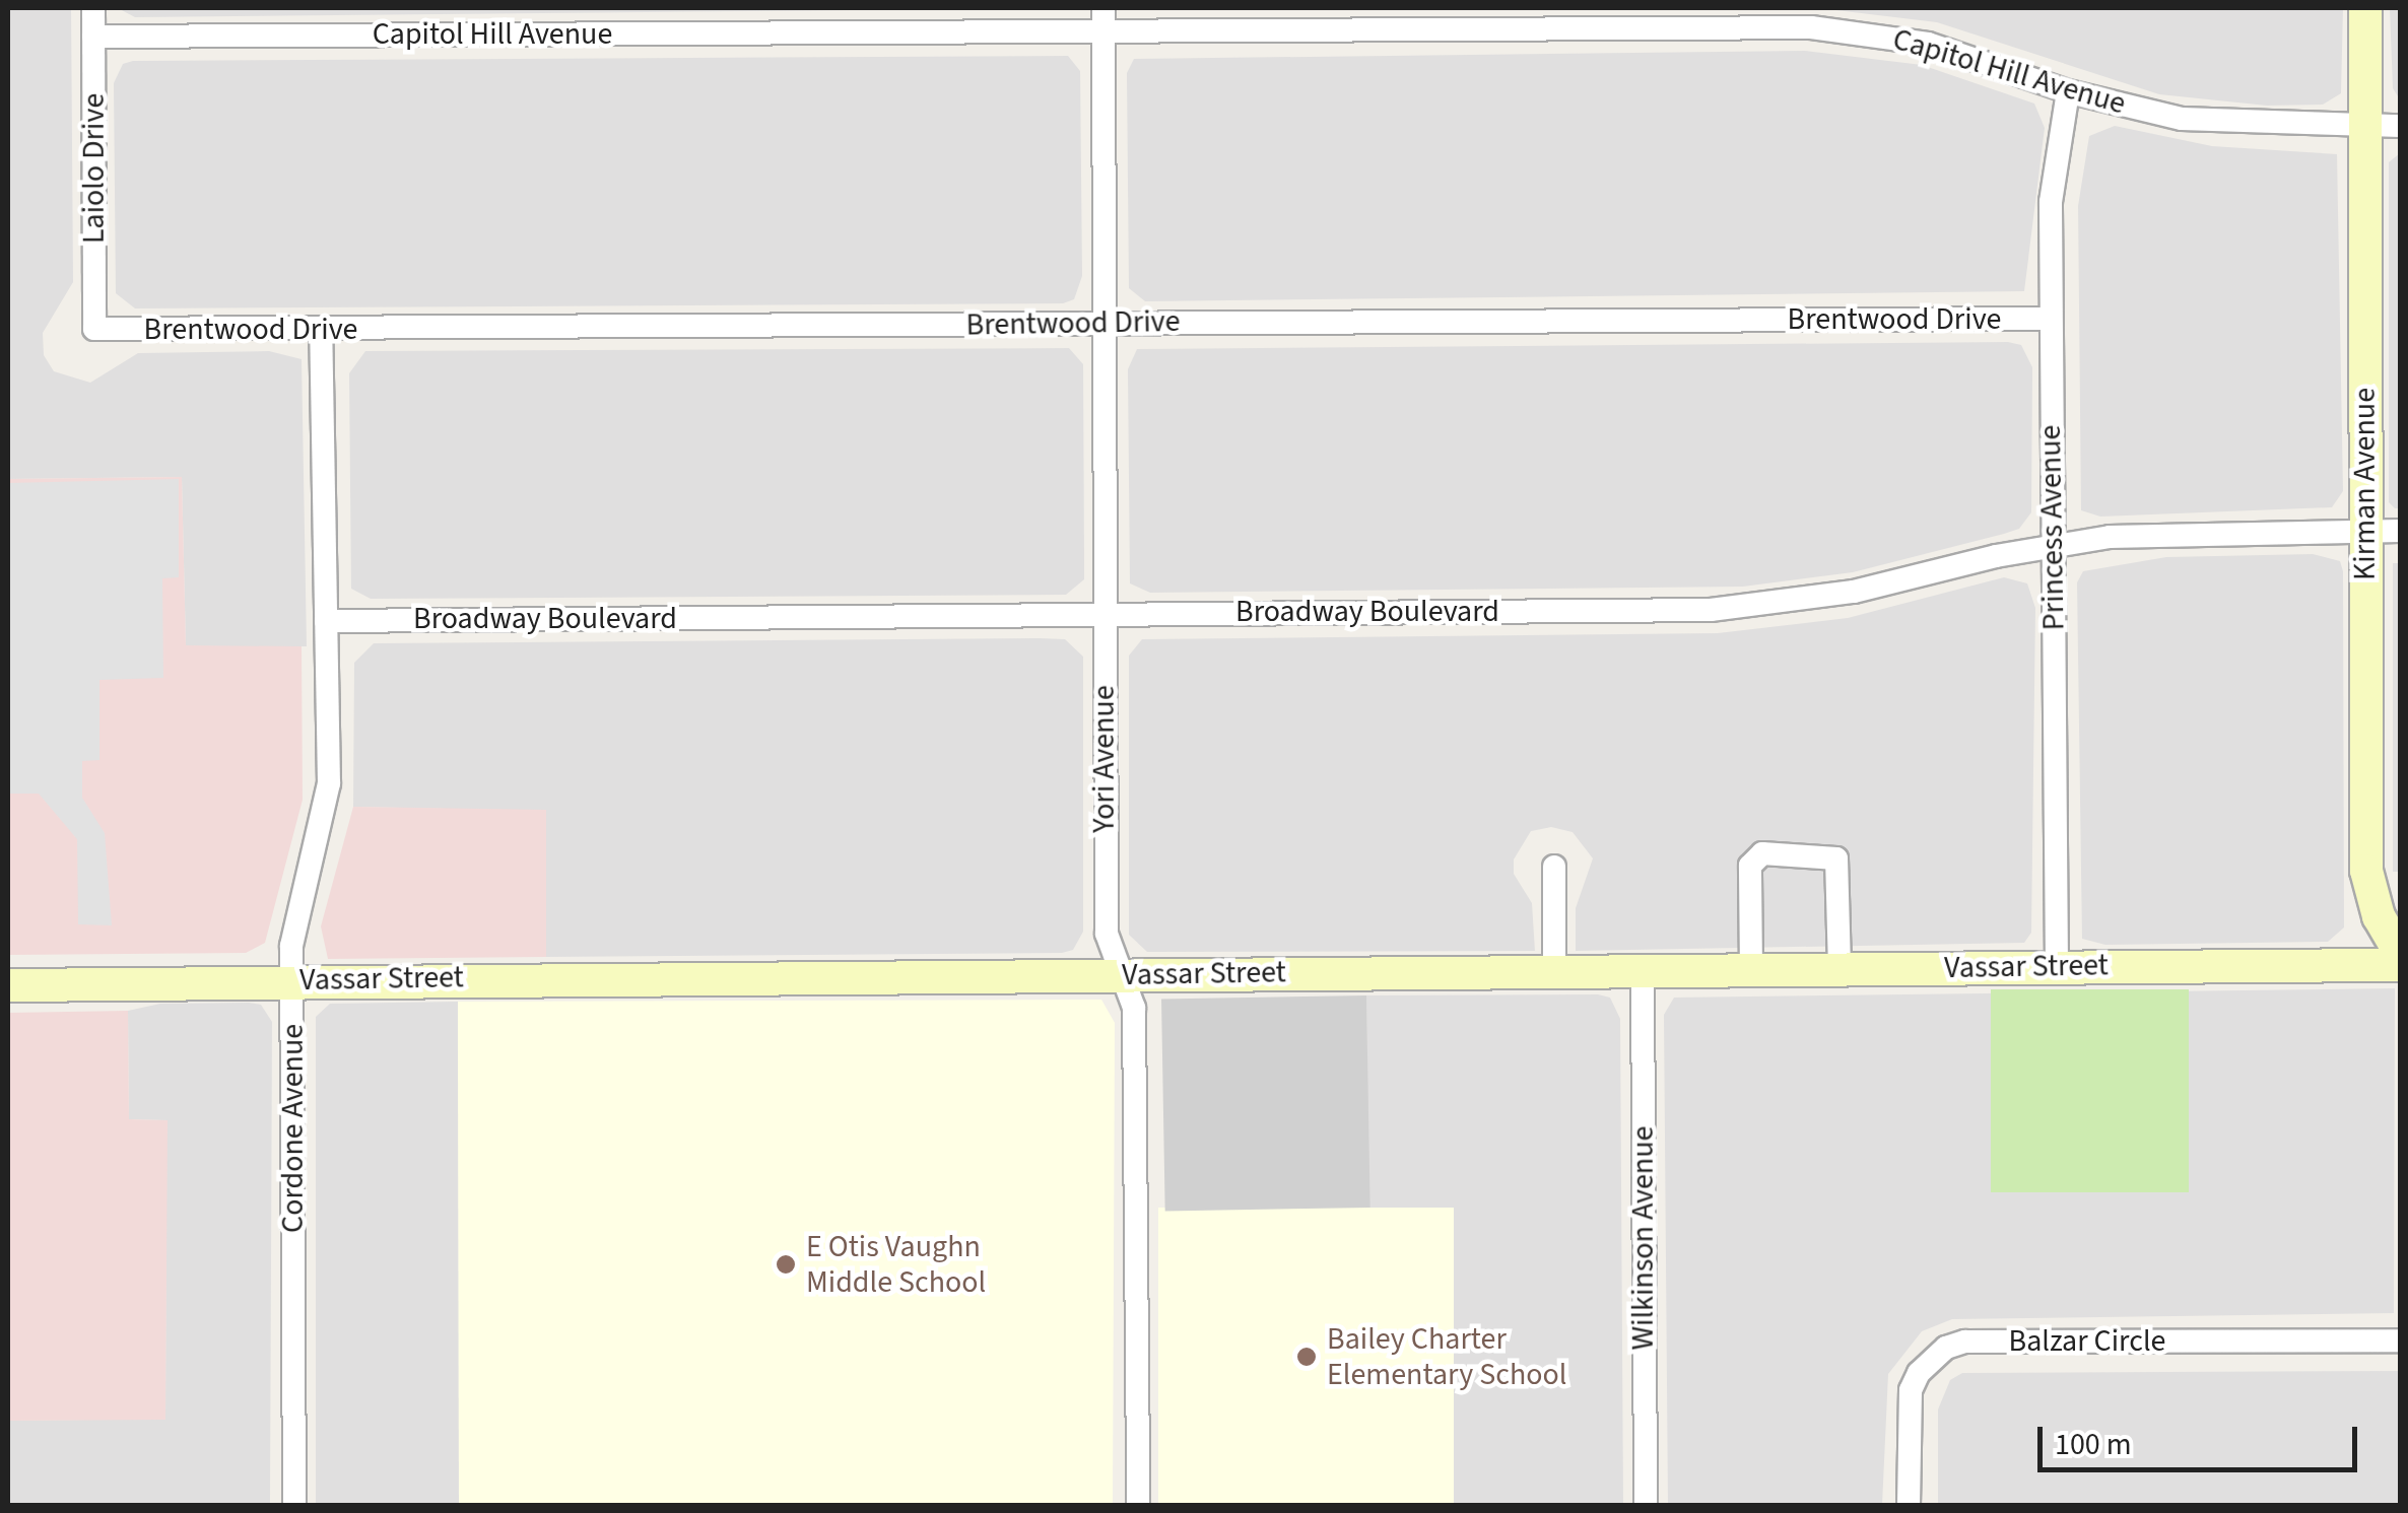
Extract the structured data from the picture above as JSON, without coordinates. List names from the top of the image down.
{
  "streets": {
    "street": [
      "Capitol Hill Avenue",
      "Laiolo Drive",
      "Brentwood Drive",
      "Kirman Avenue",
      "Princess Avenue",
      "Broadway Boulevard",
      "Yori Avenue",
      "Vassar Street",
      "Cordone Avenue",
      "Wilkinson Avenue",
      "Balzar Circle"
    ]
  },
  "crossings": [
    ["Capitol Hill Avenue", "Laiolo Drive"],
    ["Capitol Hill Avenue", "Kirman Avenue"],
    ["Capitol Hill Avenue", "Princess Avenue"],
    ["Capitol Hill Avenue", "Yori Avenue"],
    ["Laiolo Drive", "Brentwood Drive"],
    ["Brentwood Drive", "Princess Avenue"],
    ["Brentwood Drive", "Yori Avenue"],
    ["Brentwood Drive", "Cordone Avenue"],
    ["Kirman Avenue", "Broadway Boulevard"],
    ["Princess Avenue", "Broadway Boulevard"],
    ["Princess Avenue", "Vassar Street"],
    ["Broadway Boulevard", "Yori Avenue"],
    ["Broadway Boulevard", "Cordone Avenue"],
    ["Yori Avenue", "Vassar Street"],
    ["Vassar Street", "Cordone Avenue"],
    ["Vassar Street", "Wilkinson Avenue"]
  ],
  "places": ["E Otis Vaughn Middle School", "Bailey Charter Elementary School"],
  "scale_bar": "100 m"
}
